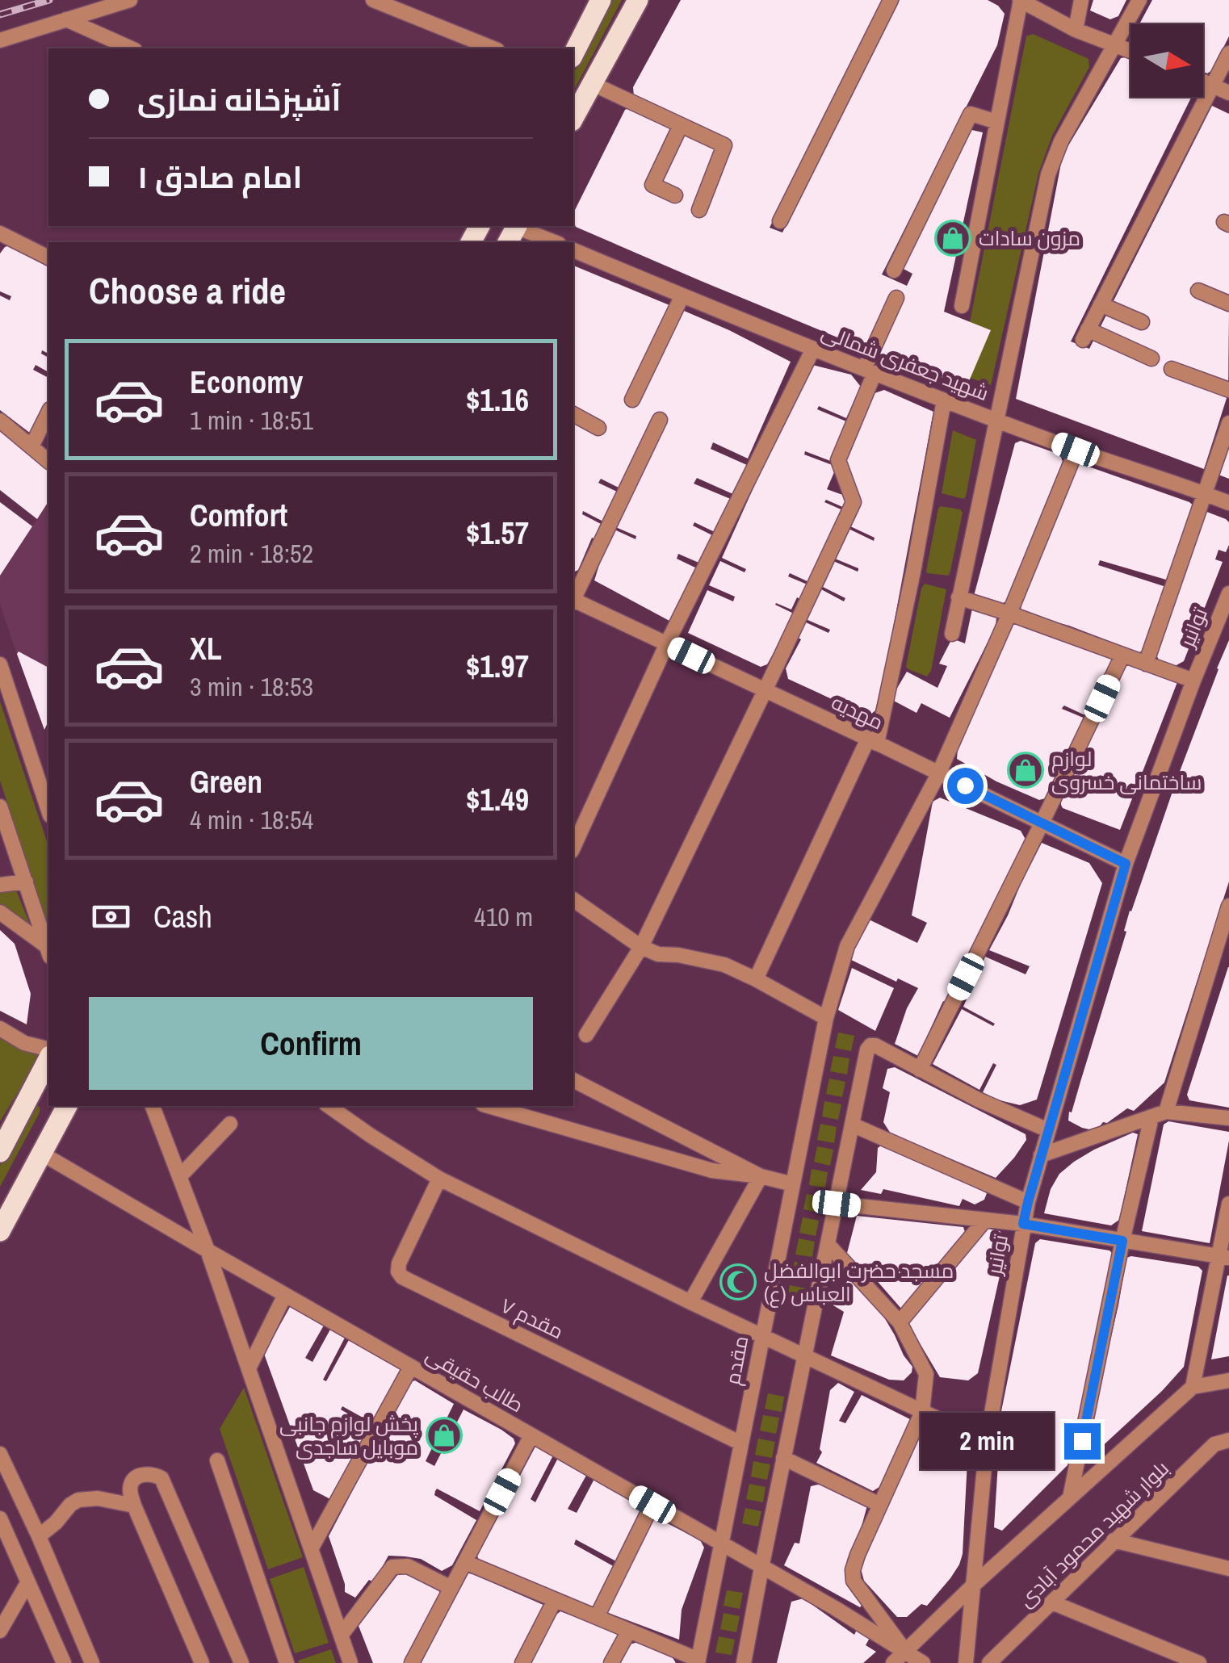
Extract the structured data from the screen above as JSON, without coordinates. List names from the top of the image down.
{
  "streets": {
    "street": [
      "شهید جعفری شمالی",
      "توانیر",
      "مهدیه",
      "مقدم ۷",
      "مقدم",
      "طالب حقیقی",
      "بلوار شهید محمود آبادی"
    ]
  },
  "crossings": [
    ["شهید جعفری شمالی", "مقدم"],
    ["توانیر", "مهدیه"],
    ["توانیر", "بلوار شهید محمود آبادی"],
    ["مهدیه", "مقدم"],
    ["مقدم ۷", "مقدم"],
    ["مقدم", "طالب حقیقی"],
    ["طالب حقیقی", "بلوار شهید محمود آبادی"]
  ],
  "places": {
    "shop": ["مزون سادات", "لوازم ساختمانی خسروی", "پخش لوازم جانبی موبایل ساجدی"],
    "mosque": ["مسجد حضرت ابوالفضل العباس (ع)"]
  },
  "north": "right",
  "page": {
    "banner": ["آشپزخانه نمازی", "امام صادق ۱"],
    "heading": "Choose a ride",
    "list": [
      {
        "name": "Economy",
        "note": "1 min · 18:51",
        "value": "$1.16"
      },
      {
        "name": "Comfort",
        "note": "2 min · 18:52",
        "value": "$1.57"
      },
      {
        "name": "XL",
        "note": "3 min · 18:53",
        "value": "$1.97"
      },
      {
        "name": "Green",
        "note": "4 min · 18:54",
        "value": "$1.49"
      }
    ],
    "pay": ["Cash", "410 m"],
    "buttons": "Confirm",
    "bubble": "2 min"
  }
}
